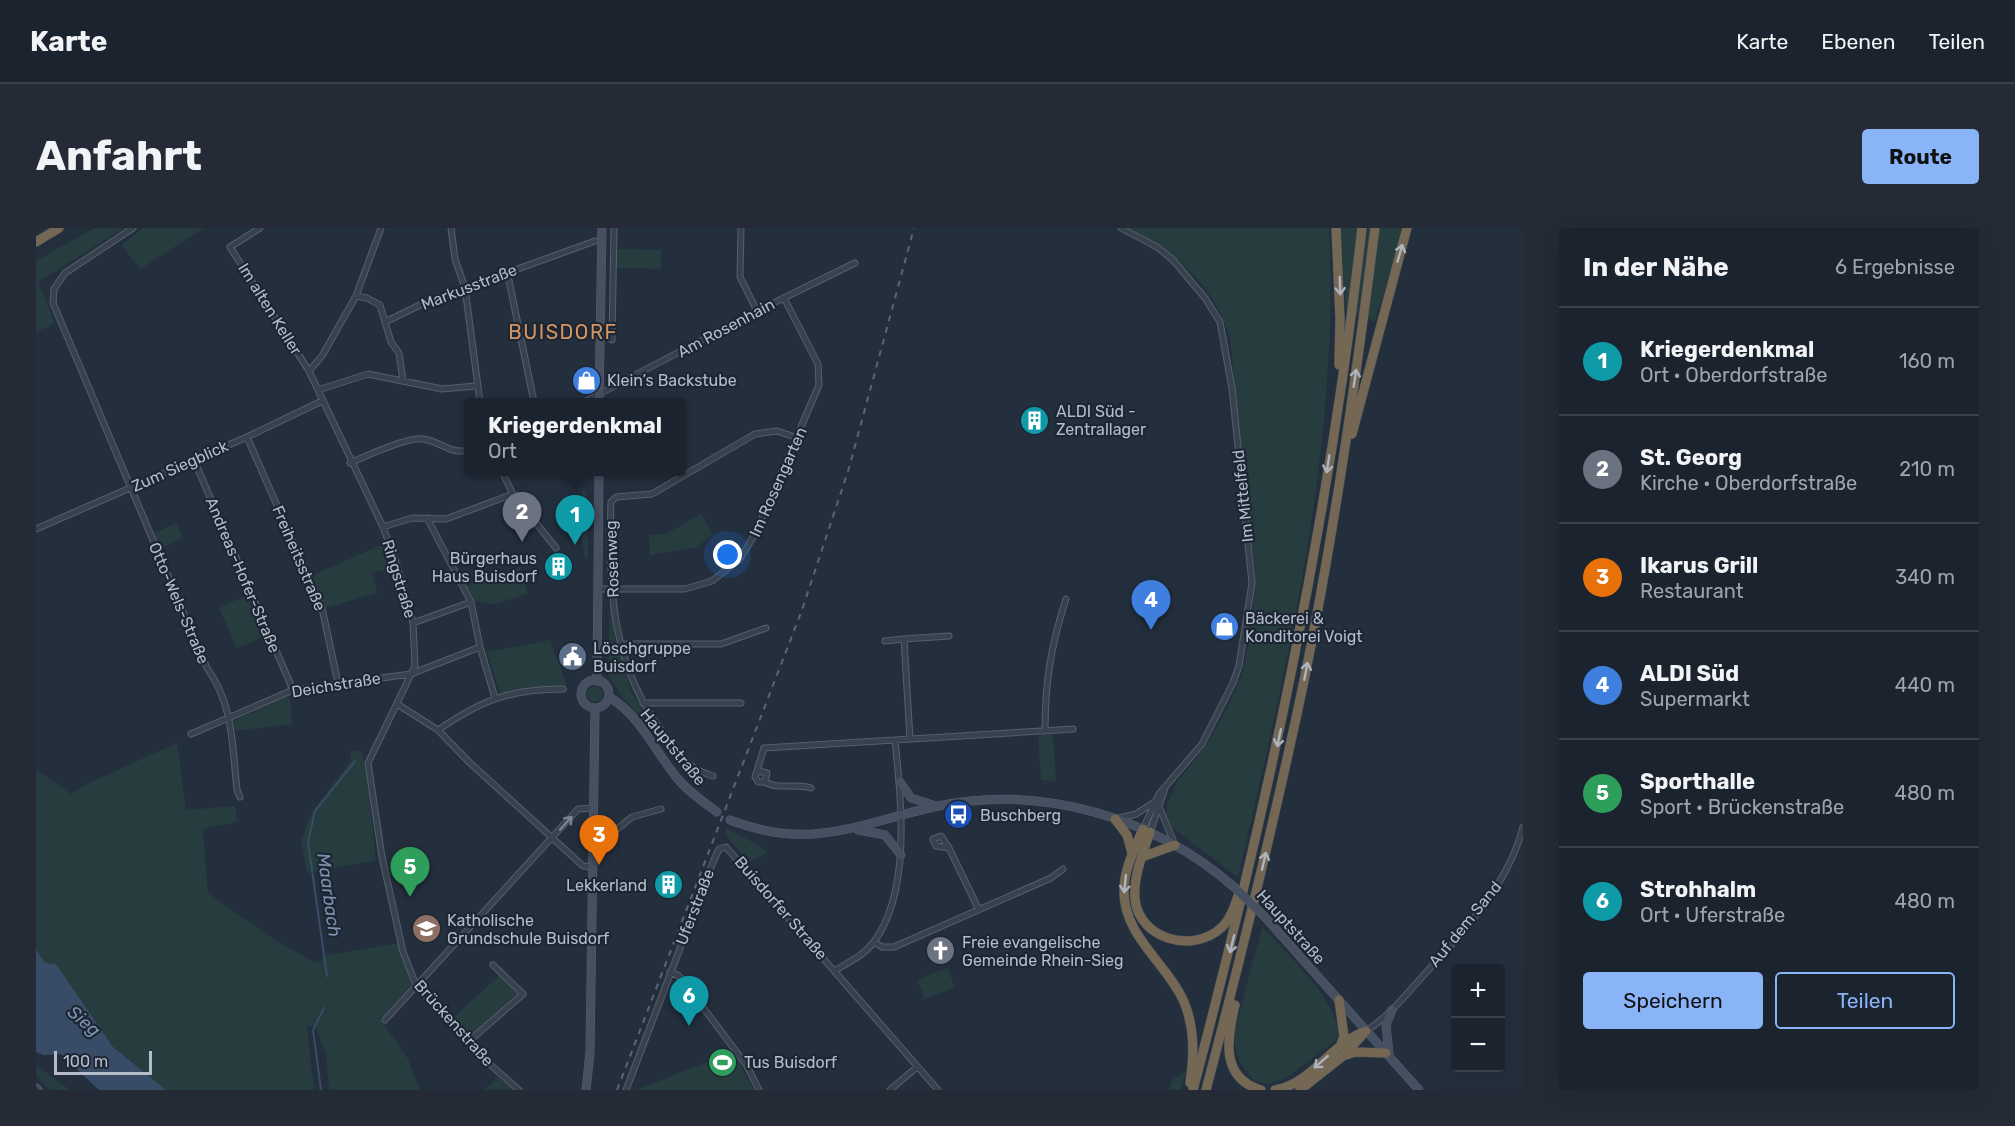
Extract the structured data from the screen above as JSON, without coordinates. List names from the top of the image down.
{
  "streets": {
    "main road": ["Hauptstraße"],
    "street": [
      "Markusstraße",
      "Im alten Keller",
      "Am Rosenhain",
      "Zum Siegblick",
      "Im Rosengarten",
      "Im Mittelfeld",
      "Freiheitsstraße",
      "Rosenweg",
      "Andreas-Hofer-Straße",
      "Ringstraße",
      "Otto-Wels-Straße",
      "Deichstraße",
      "Uferstraße",
      "Buisdorfer Straße",
      "Auf dem Sand",
      "Brückenstraße"
    ]
  },
  "crossings": [
    ["Im alten Keller", "Ringstraße"],
    ["Am Rosenhain", "Im Rosengarten"],
    ["Zum Siegblick", "Freiheitsstraße"],
    ["Zum Siegblick", "Andreas-Hofer-Straße"],
    ["Zum Siegblick", "Ringstraße"],
    ["Zum Siegblick", "Otto-Wels-Straße"],
    ["Im Rosengarten", "Rosenweg"],
    ["Im Mittelfeld", "Hauptstraße"],
    ["Freiheitsstraße", "Deichstraße"],
    ["Andreas-Hofer-Straße", "Deichstraße"],
    ["Ringstraße", "Deichstraße"],
    ["Ringstraße", "Brückenstraße"],
    ["Otto-Wels-Straße", "Deichstraße"],
    ["Hauptstraße", "Buisdorfer Straße"],
    ["Hauptstraße", "Auf dem Sand"],
    ["Uferstraße", "Buisdorfer Straße"]
  ],
  "districts": ["BUISDORF"],
  "water": ["Maarbach", "Sieg"],
  "places": {
    "shop": ["Klein’s Backstube", "Bäckerei & Konditorei Voigt"],
    "building": ["ALDI Süd - Zentrallager", "Bürgerhaus Haus Buisdorf", "Lekkerland"],
    "public building": ["Löschgruppe Buisdorf"],
    "bus stop": ["Buschberg"],
    "school or university": ["Katholische Grundschule Buisdorf"],
    "church": ["Freie evangelische Gemeinde Rhein-Sieg"],
    "sports": ["Tus Buisdorf"]
  },
  "scale_bar": "100 m",
  "page": {
    "header": "Karte",
    "nav": ["Karte", "Ebenen", "Teilen"],
    "buttons": [
      "Route",
      ["Speichern", "Teilen"]
    ],
    "title": "Anfahrt",
    "heading": ["In der Nähe", "6 Ergebnisse"],
    "list": [
      {
        "mark": "1",
        "name": "Kriegerdenkmal",
        "note": "Ort · Oberdorfstraße",
        "value": "160 m"
      },
      {
        "mark": "2",
        "name": "St. Georg",
        "note": "Kirche · Oberdorfstraße",
        "value": "210 m"
      },
      {
        "mark": "3",
        "name": "Ikarus Grill",
        "note": "Restaurant",
        "value": "340 m"
      },
      {
        "mark": "4",
        "name": "ALDI Süd",
        "note": "Supermarkt",
        "value": "440 m"
      },
      {
        "mark": "5",
        "name": "Sporthalle",
        "note": "Sport · Brückenstraße",
        "value": "480 m"
      },
      {
        "mark": "6",
        "name": "Strohhalm",
        "note": "Ort · Uferstraße",
        "value": "480 m"
      }
    ],
    "popup": ["Kriegerdenkmal", "Ort"],
    "pins": [
      "2",
      "1",
      "4",
      "3",
      "5",
      "6"
    ],
    "map_buttons": ["+", "−"],
    "scale": "100 m"
  }
}
